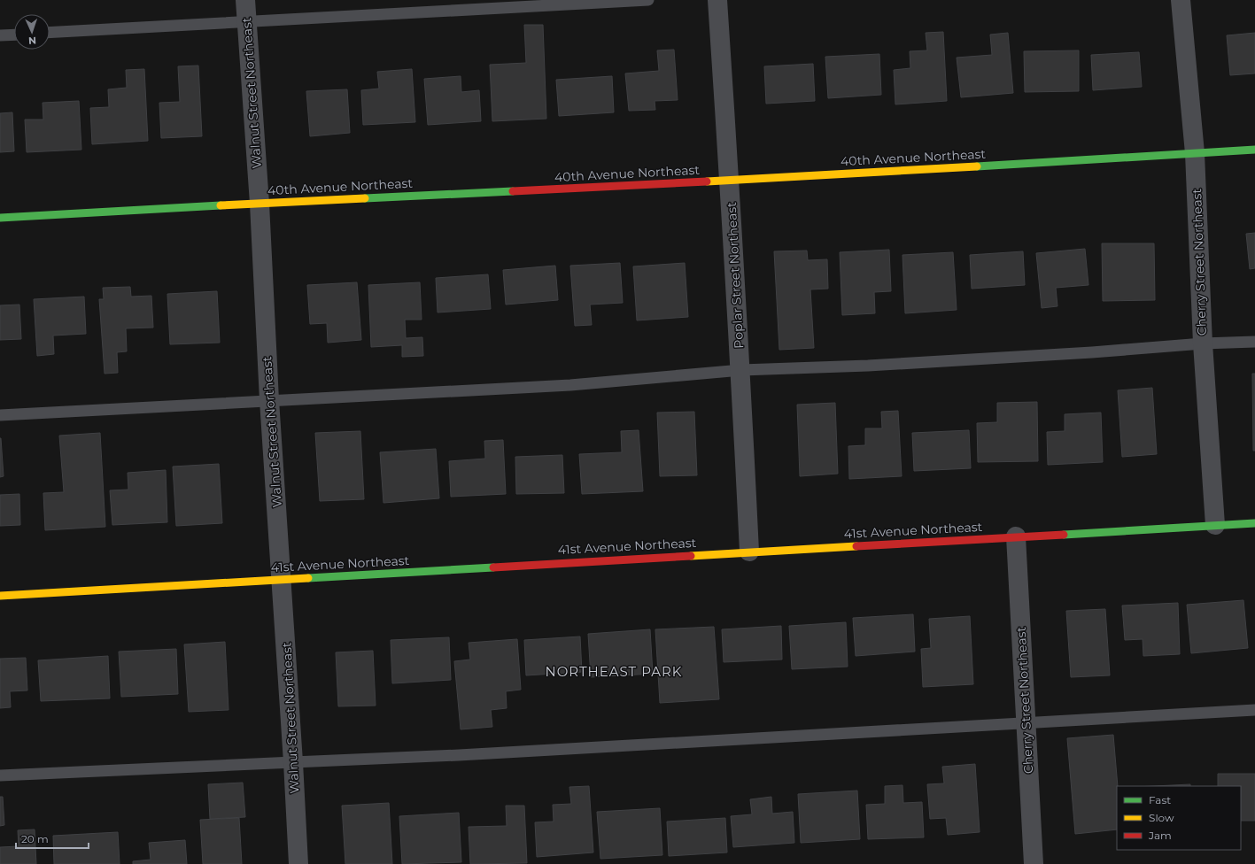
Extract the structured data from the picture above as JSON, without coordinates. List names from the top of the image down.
{
  "streets": {
    "street": [
      "Walnut Street Northeast",
      "40th Avenue Northeast",
      "Cherry Street Northeast",
      "Poplar Street Northeast",
      "41st Avenue Northeast"
    ]
  },
  "crossings": [
    ["Walnut Street Northeast", "40th Avenue Northeast"],
    ["Walnut Street Northeast", "41st Avenue Northeast"],
    ["40th Avenue Northeast", "Cherry Street Northeast"],
    ["40th Avenue Northeast", "Poplar Street Northeast"],
    ["Cherry Street Northeast", "41st Avenue Northeast"],
    ["Poplar Street Northeast", "41st Avenue Northeast"]
  ],
  "districts": ["NORTHEAST PARK"],
  "legend": ["Fast", "Slow", "Jam"],
  "scale_bar": "20 m",
  "north": "bottom"
}
